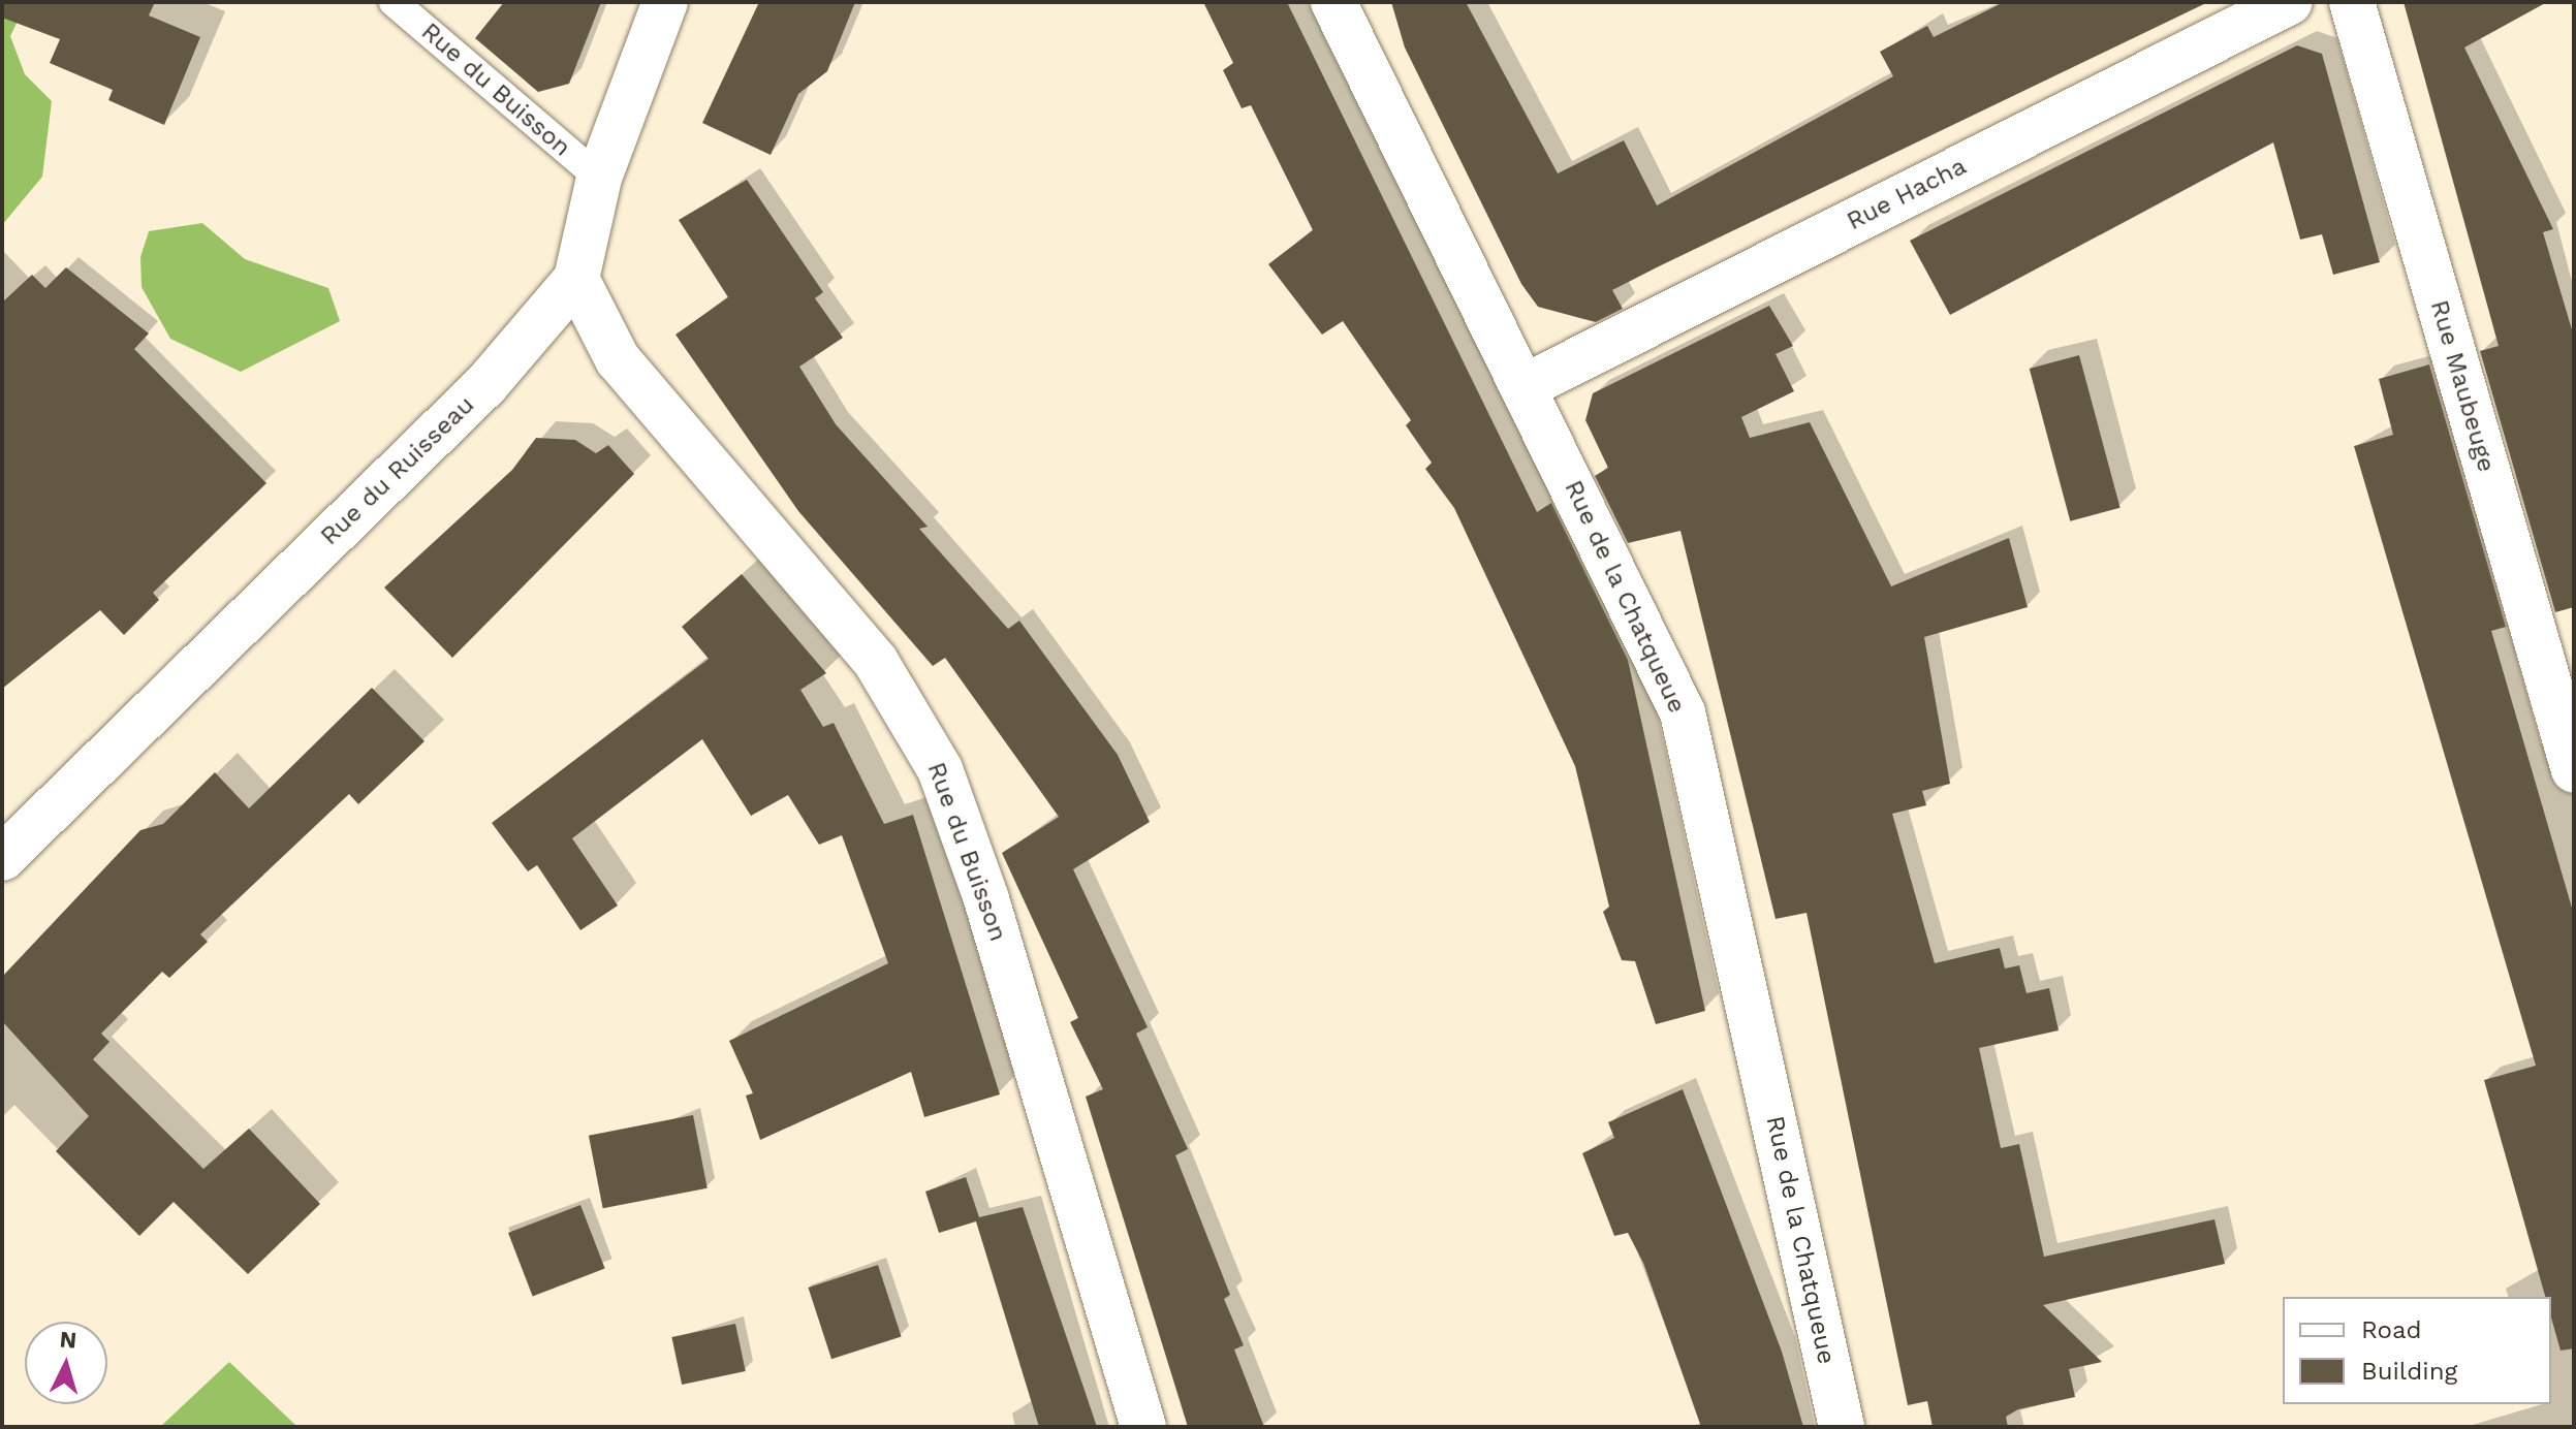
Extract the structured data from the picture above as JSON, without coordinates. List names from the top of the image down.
{
  "streets": {
    "street": [
      "Rue du Buisson",
      "Rue Hacha",
      "Rue Maubeuge",
      "Rue du Ruisseau",
      "Rue de la Chatqueue"
    ]
  },
  "crossings": [
    ["Rue du Buisson", "Rue du Ruisseau"],
    ["Rue Hacha", "Rue de la Chatqueue"]
  ],
  "legend": ["Road", "Building"],
  "north": "top"
}
